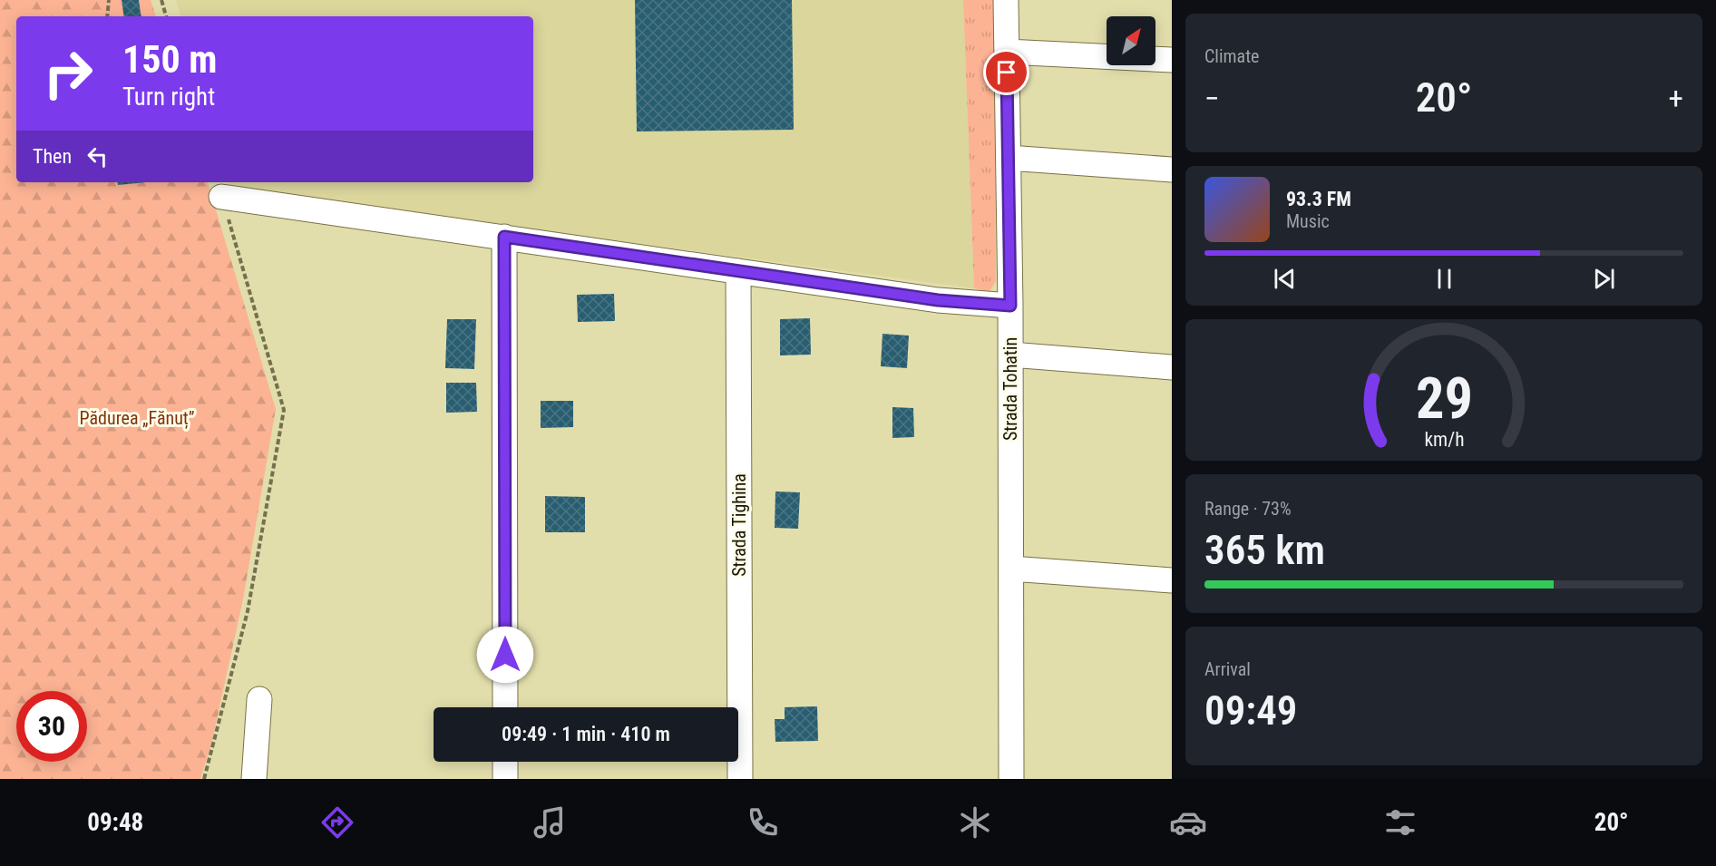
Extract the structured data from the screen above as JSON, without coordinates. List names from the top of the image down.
{
  "streets": {
    "street": ["Strada Tohatin", "Strada Tighina"]
  },
  "parks": ["Pădurea „Fănuț”"],
  "north": "top right",
  "page": {
    "tile": [
      "Climate",
      ["Range · 73%", "365 km"],
      ["Arrival", "09:49"]
    ],
    "turn": ["150 m", "Turn right"],
    "heat": ["−", "20°", "+"],
    "then": "Then",
    "song": ["93.3 FM", "Music"],
    "limit": "30",
    "trip": "09:49 · 1 min · 410 m",
    "tabs": ["09:48", "20°"],
    "gauge": ["29", "km/h"]
  }
}
